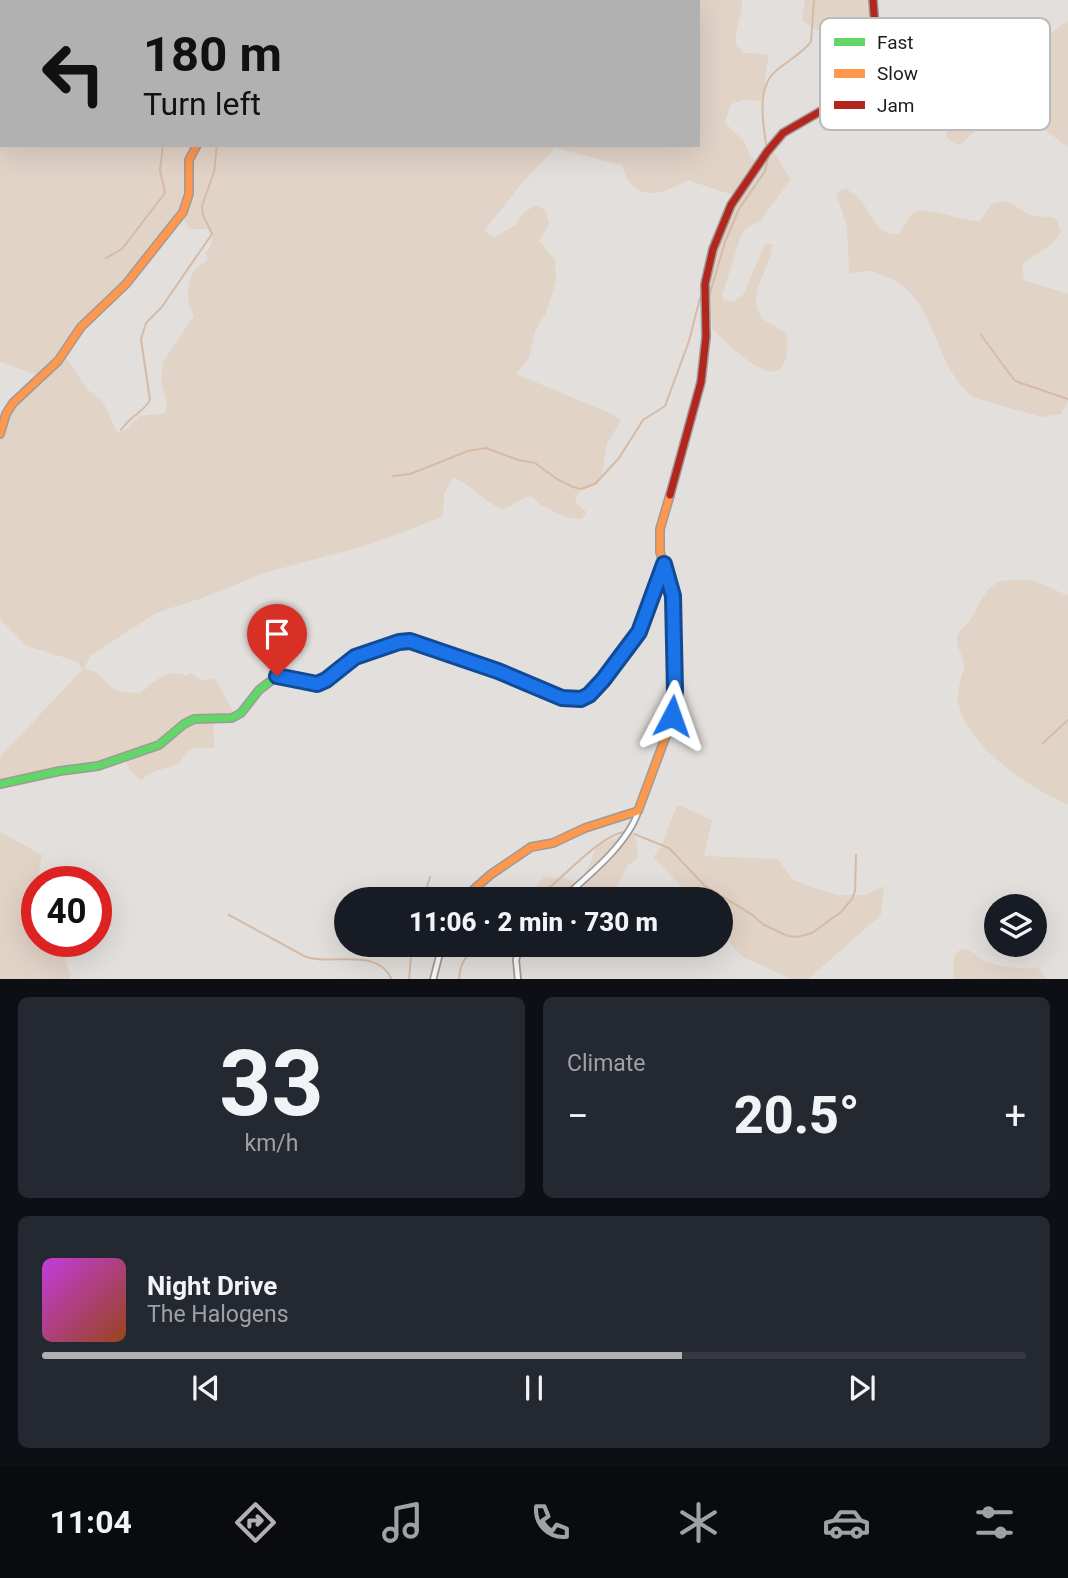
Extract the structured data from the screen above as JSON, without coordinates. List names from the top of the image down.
{
  "legend": ["Fast", "Slow", "Jam"],
  "page": {
    "turn": ["180 m", "Turn left"],
    "limit": "40",
    "trip": "11:06 · 2 min · 730 m",
    "tile": [
      ["33", "km/h"],
      "Climate"
    ],
    "heat": ["−", "20.5°", "+"],
    "song": ["Night Drive", "The Halogens"],
    "tabs": "11:04"
  }
}
